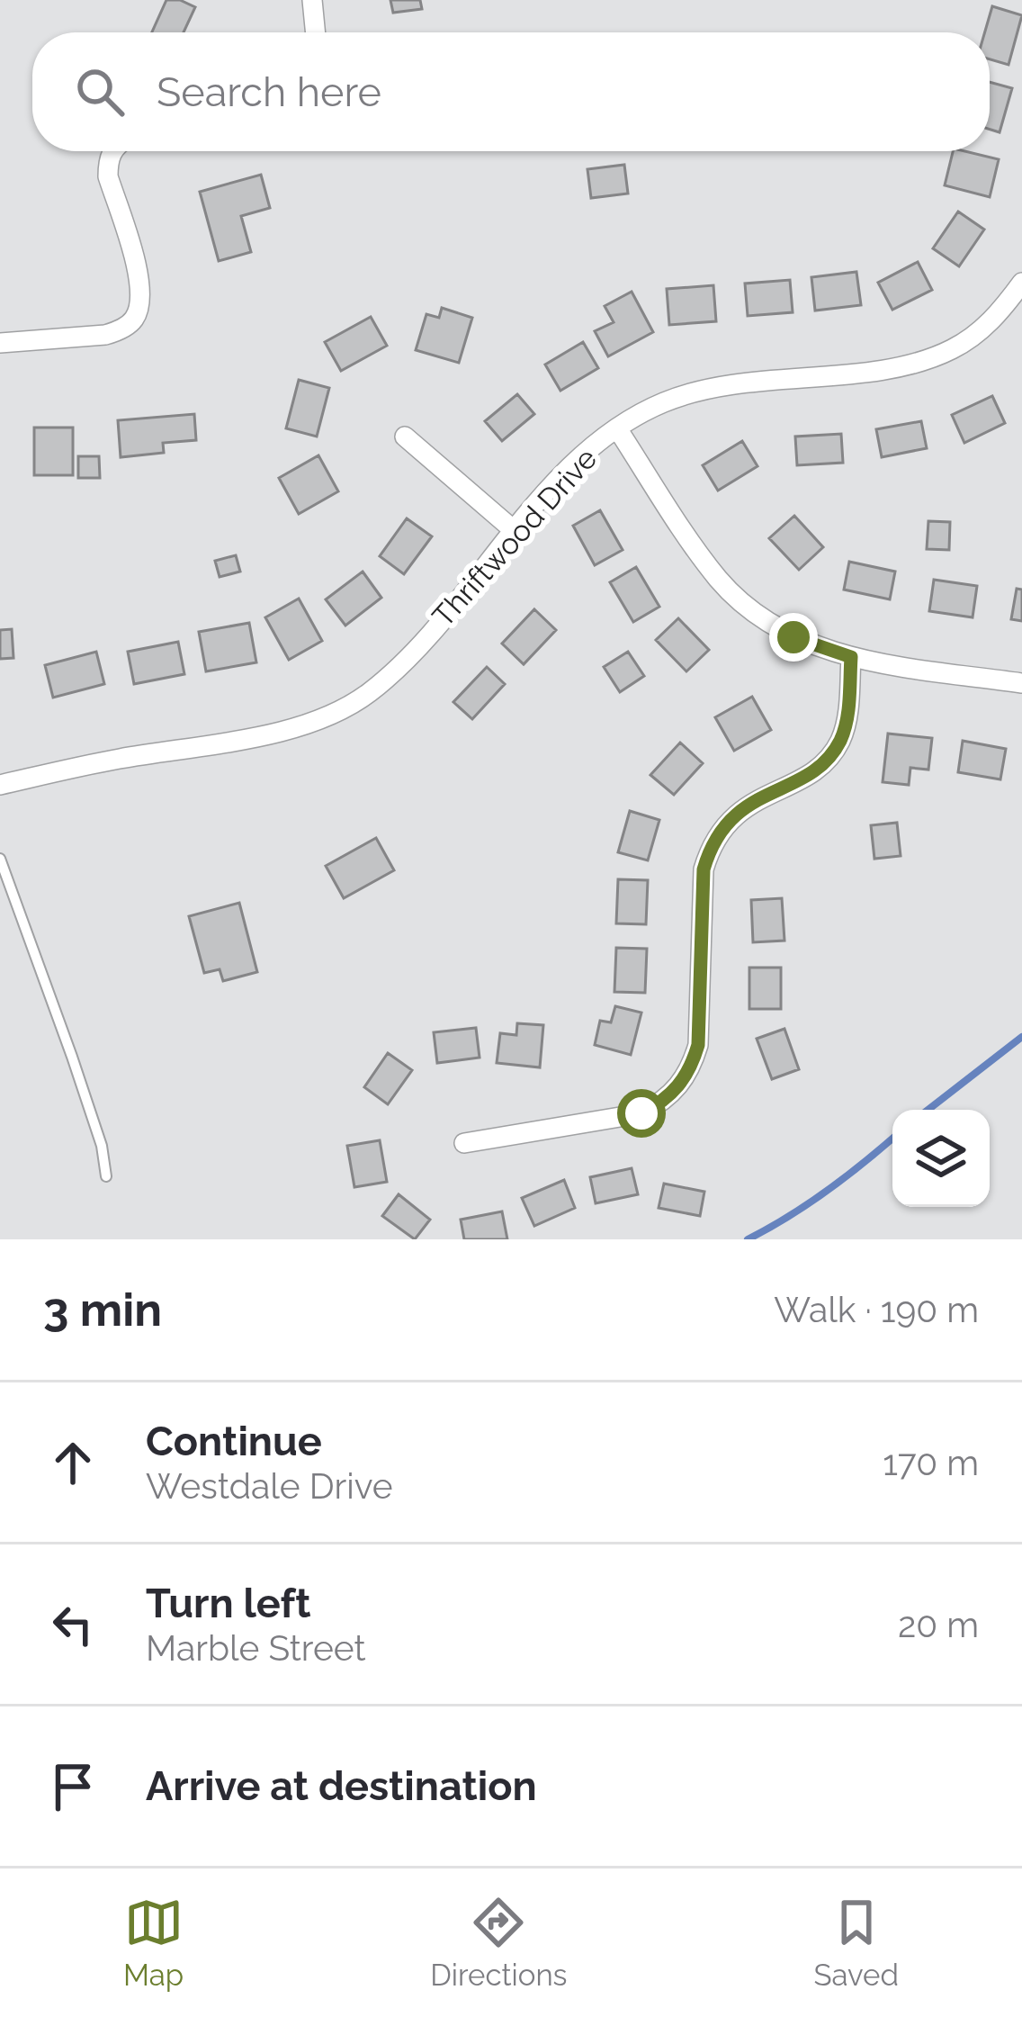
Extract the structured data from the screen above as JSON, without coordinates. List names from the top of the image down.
{
  "streets": {
    "street": ["Thriftwood Drive"]
  },
  "page": {
    "search": "Search here",
    "heading": ["3 min", "Walk · 190 m"],
    "list": [
      ["Continue", "Westdale Drive", "170 m"],
      ["Turn left", "Marble Street", "20 m"],
      "Arrive at destination"
    ],
    "nav": ["Map", "Directions", "Saved"]
  }
}
